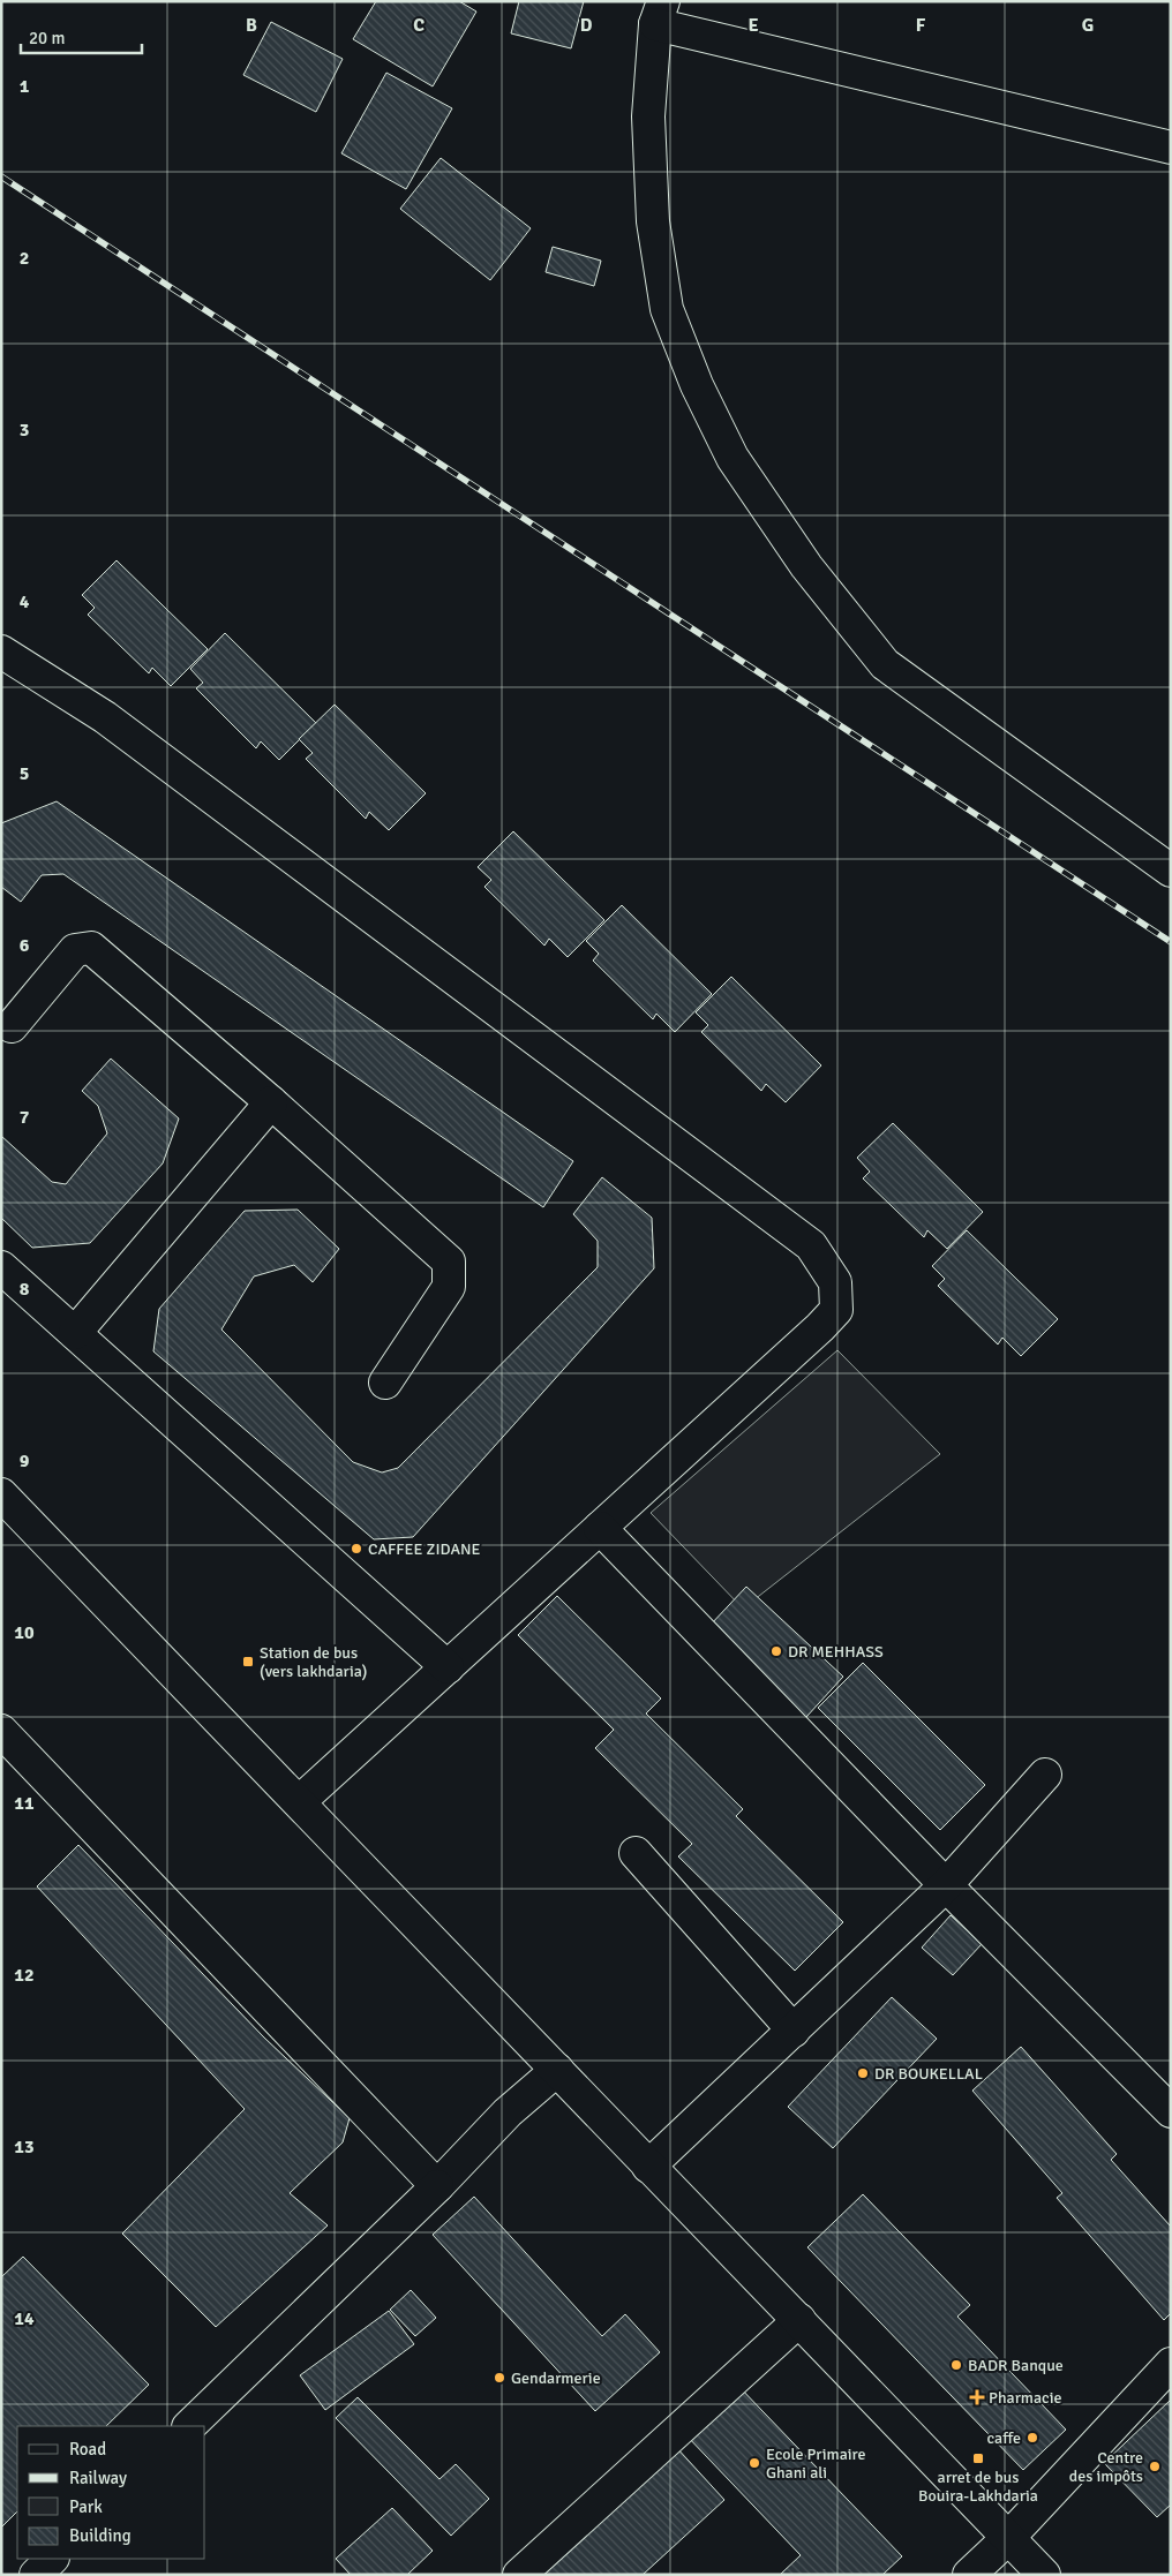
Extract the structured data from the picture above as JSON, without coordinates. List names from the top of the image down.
{
  "places": {
    "other": [
      "CAFFEE ZIDANE",
      "DR MEHHASS",
      "DR BOUKELLAL",
      "BADR Banque",
      "Gendarmerie",
      "caffe",
      "Ecole Primaire Ghani ali",
      "Centre des impôts"
    ],
    "transit": ["Station de bus (vers lakhdaria)", "arret de bus Bouira-Lakhdaria"],
    "health": ["Pharmacie"]
  },
  "legend": [
    "Road",
    "Railway",
    "Park",
    "Building"
  ],
  "scale_bar": "20 m",
  "grid": {
    "columns": [
      "B",
      "C",
      "D",
      "E",
      "F",
      "G"
    ],
    "rows": [
      "1",
      "2",
      "3",
      "4",
      "5",
      "6",
      "7",
      "8",
      "9",
      "10",
      "11",
      "12",
      "13",
      "14"
    ]
  }
}
